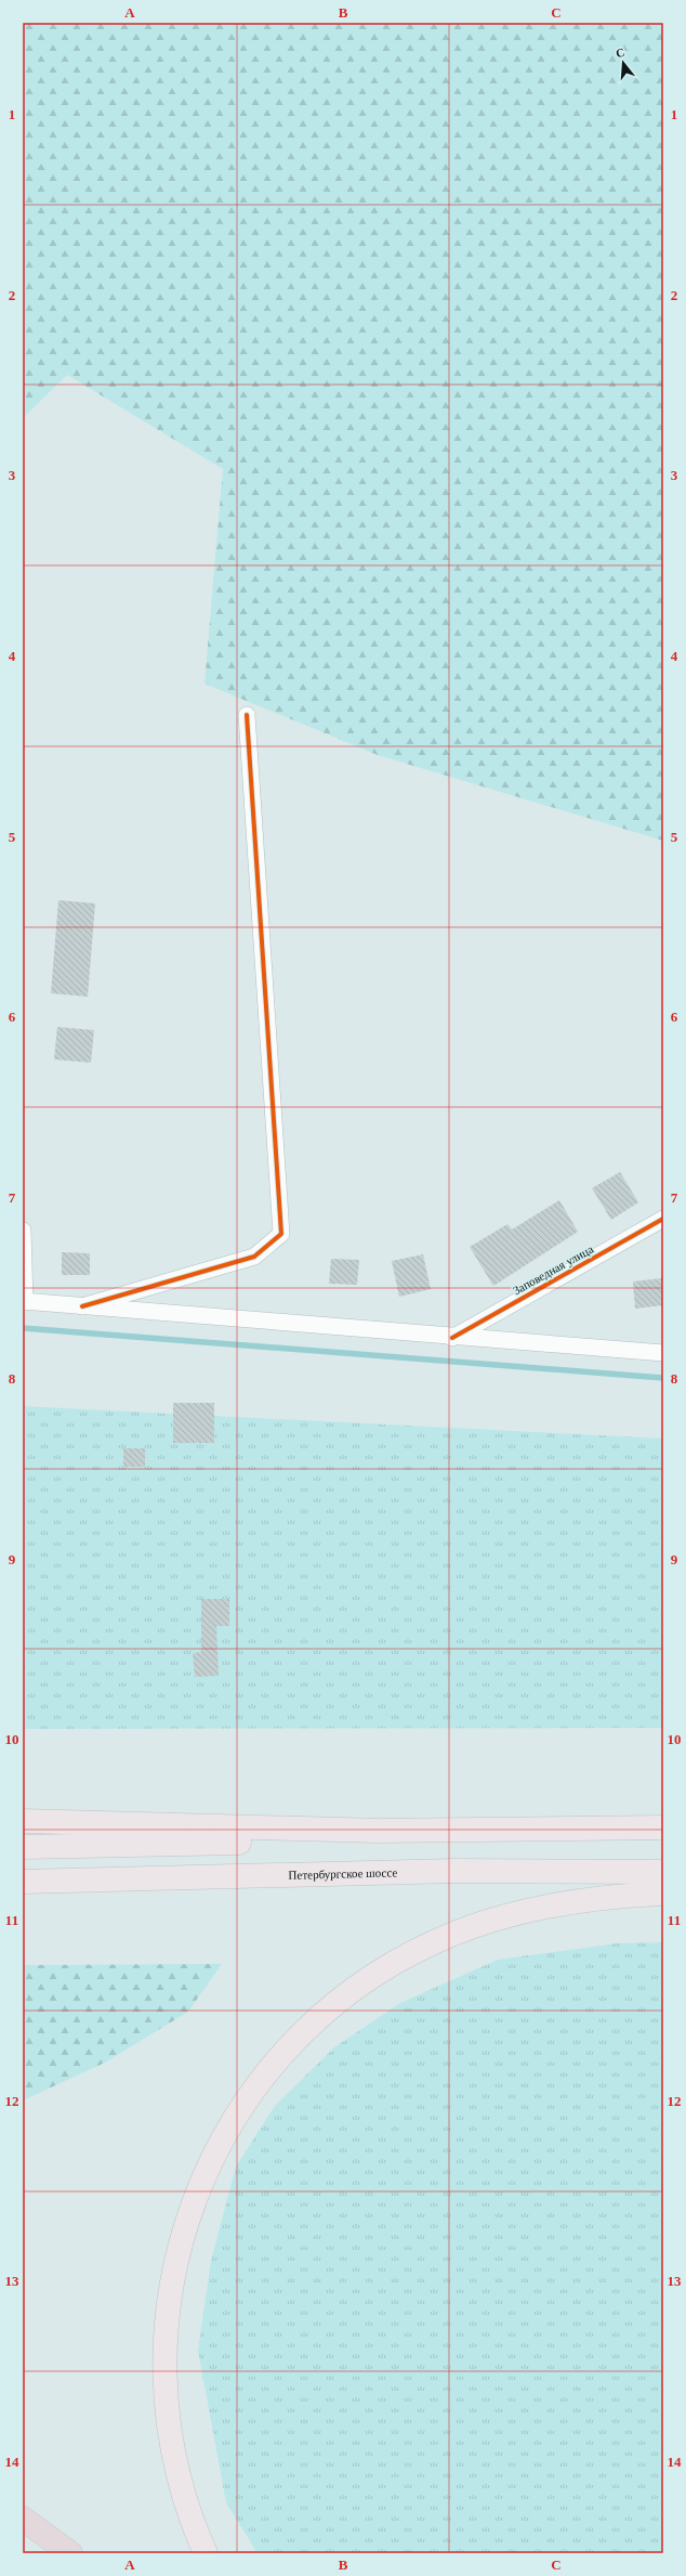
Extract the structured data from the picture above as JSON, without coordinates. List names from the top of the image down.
{
  "streets": {
    "main road": ["Петербургское шоссе"],
    "street": ["Заповедная улица"]
  },
  "north": "top",
  "grid": {
    "columns": ["A", "B", "C"],
    "rows": [
      "1",
      "2",
      "3",
      "4",
      "5",
      "6",
      "7",
      "8",
      "9",
      "10",
      "11",
      "12",
      "13",
      "14"
    ]
  }
}
